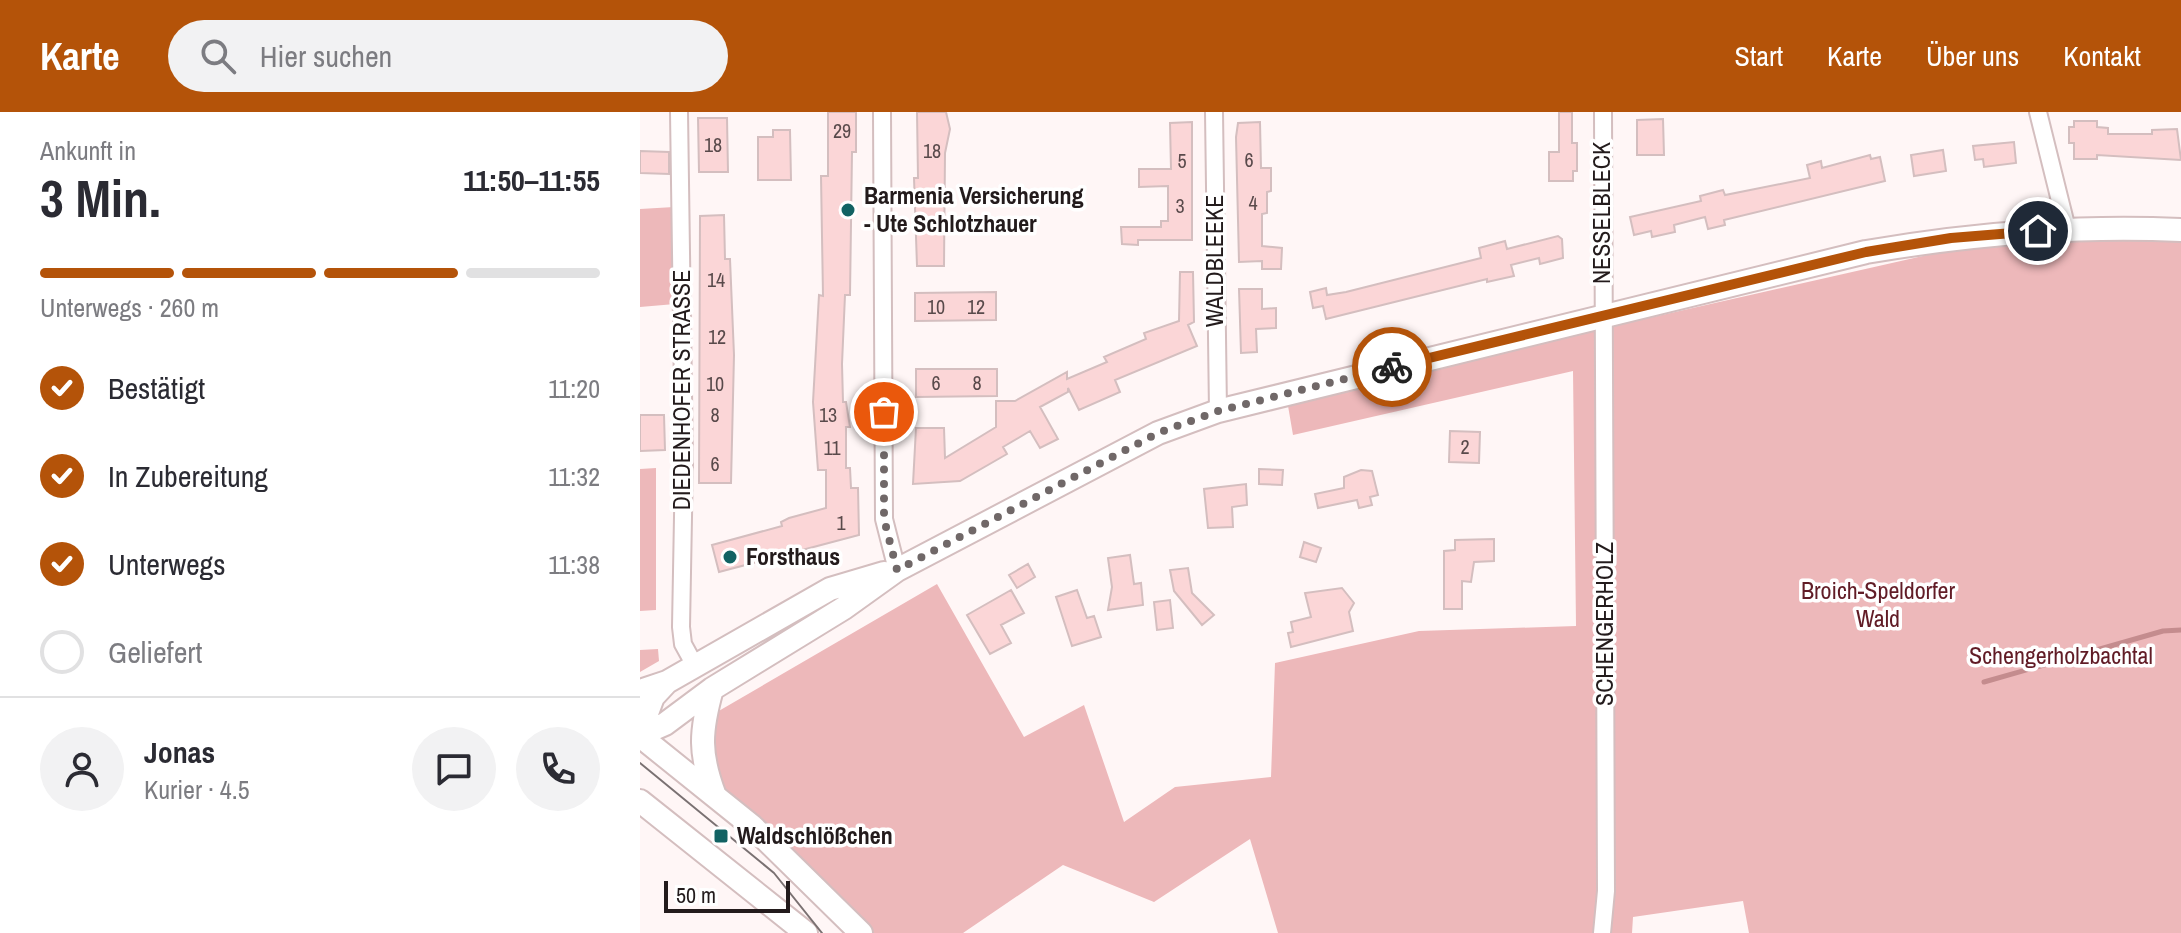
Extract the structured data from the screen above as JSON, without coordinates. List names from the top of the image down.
{
  "streets": {
    "street": [
      "NESSELBLECK",
      "WALDBLEEKE",
      "DIEDENHOFER STRASSE",
      "SCHENGERHOLZ"
    ]
  },
  "crossings": [
    ["NESSELBLECK", "SCHENGERHOLZ"]
  ],
  "parks": ["Broich-Speldorfer Wald", "Schengerholzbachtal"],
  "places": {
    "other": ["Barmenia Versicherung - Ute Schlotzhauer", "Forsthaus"],
    "transit": ["Waldschlößchen"]
  },
  "house_numbers": [
    "29",
    "18",
    "18",
    "6",
    "5",
    "4",
    "3",
    "14",
    "10",
    "12",
    "12",
    "6",
    "8",
    "10",
    "8",
    "13",
    "2",
    "11",
    "6",
    "1"
  ],
  "scale_bar": "50 m",
  "page": {
    "header": "Karte",
    "search": "Hier suchen",
    "nav": [
      "Start",
      "Karte",
      "Über uns",
      "Kontakt"
    ],
    "heading": ["3 Min.", "Ankunft in", "11:50–11:55"],
    "panel": ["Jonas", "Kurier · 4.5"],
    "bar": "Unterwegs · 260 m",
    "list": [
      ["Bestätigt", "11:20"],
      ["In Zubereitung", "11:32"],
      ["Unterwegs", "11:38"],
      "Geliefert"
    ],
    "scale": "50 m"
  }
}
